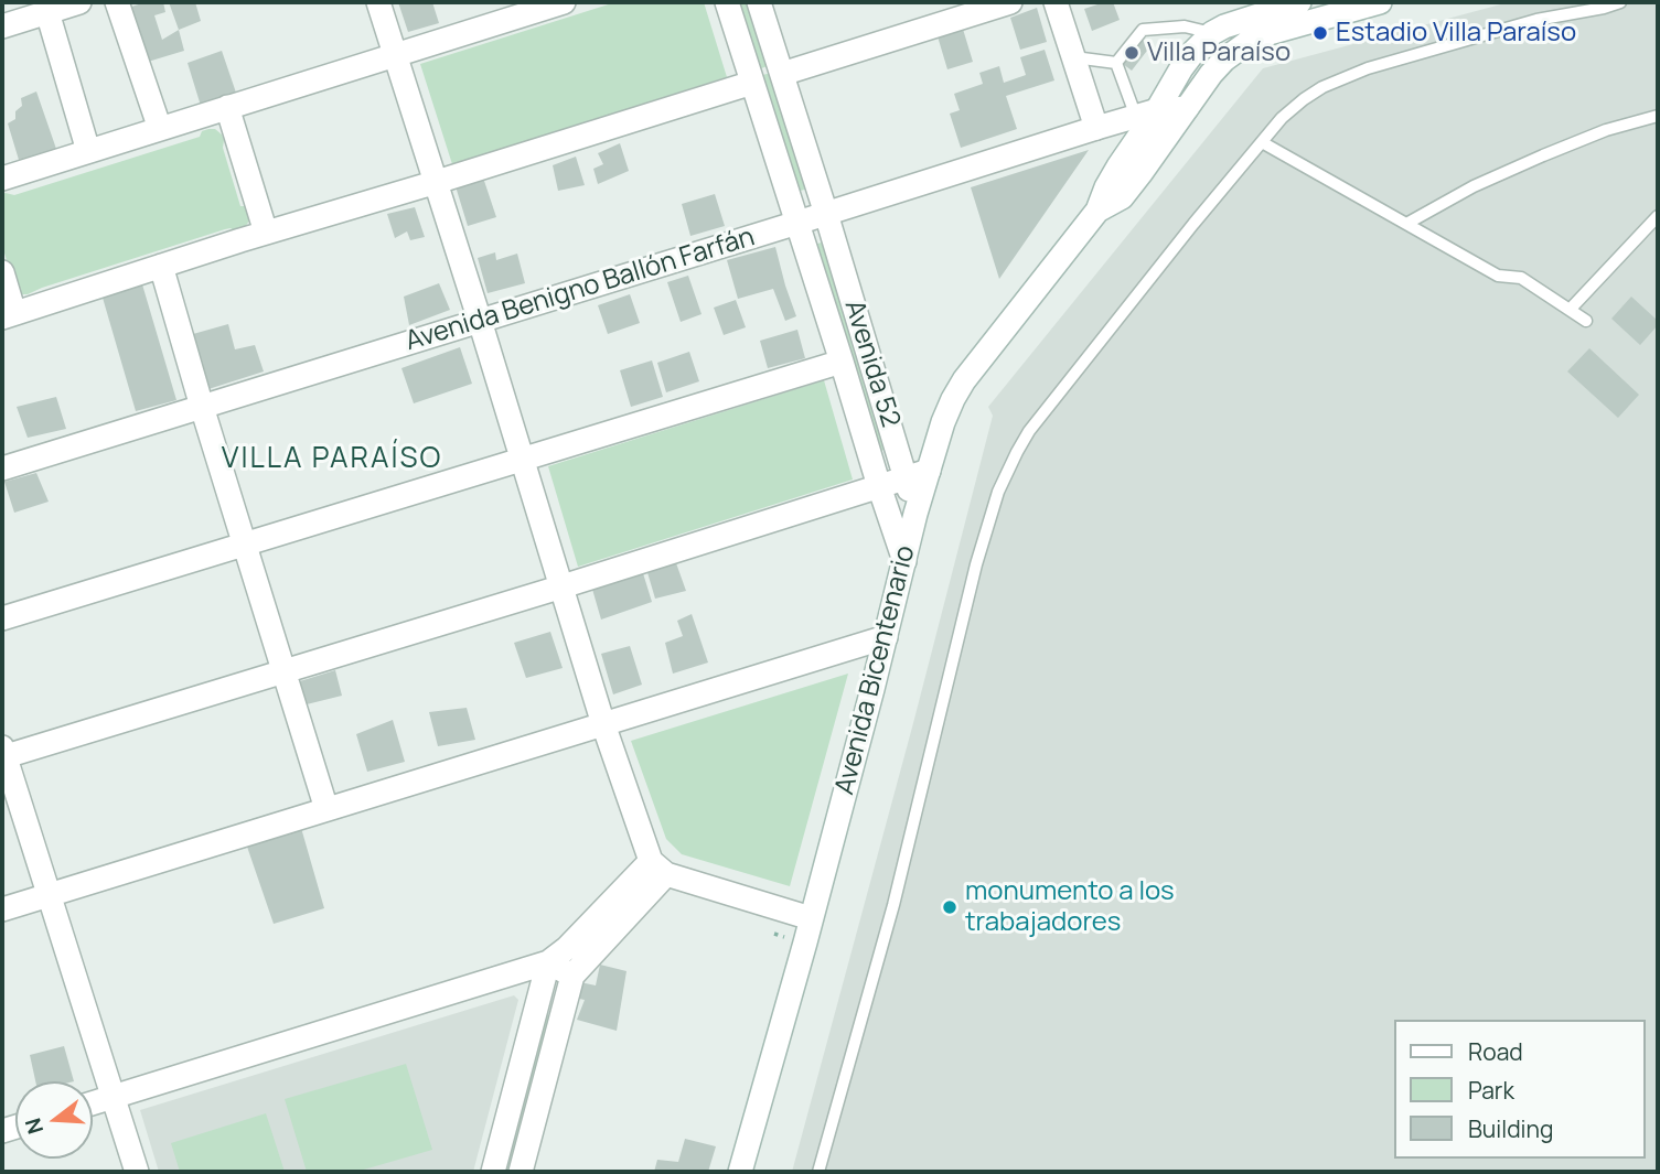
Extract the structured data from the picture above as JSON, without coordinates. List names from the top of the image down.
{
  "streets": {
    "street": ["Avenida Benigno Ballón Farfán", "Avenida 52", "Avenida Bicentenario"]
  },
  "crossings": [
    ["Avenida Benigno Ballón Farfán", "Avenida 52"],
    ["Avenida Benigno Ballón Farfán", "Avenida Bicentenario"],
    ["Avenida 52", "Avenida Bicentenario"]
  ],
  "districts": ["VILLA PARAÍSO"],
  "places": ["Estadio Villa Paraíso", "Villa Paraíso", "monumento a los trabajadores"],
  "legend": ["Road", "Park", "Building"],
  "north": "left"
}
